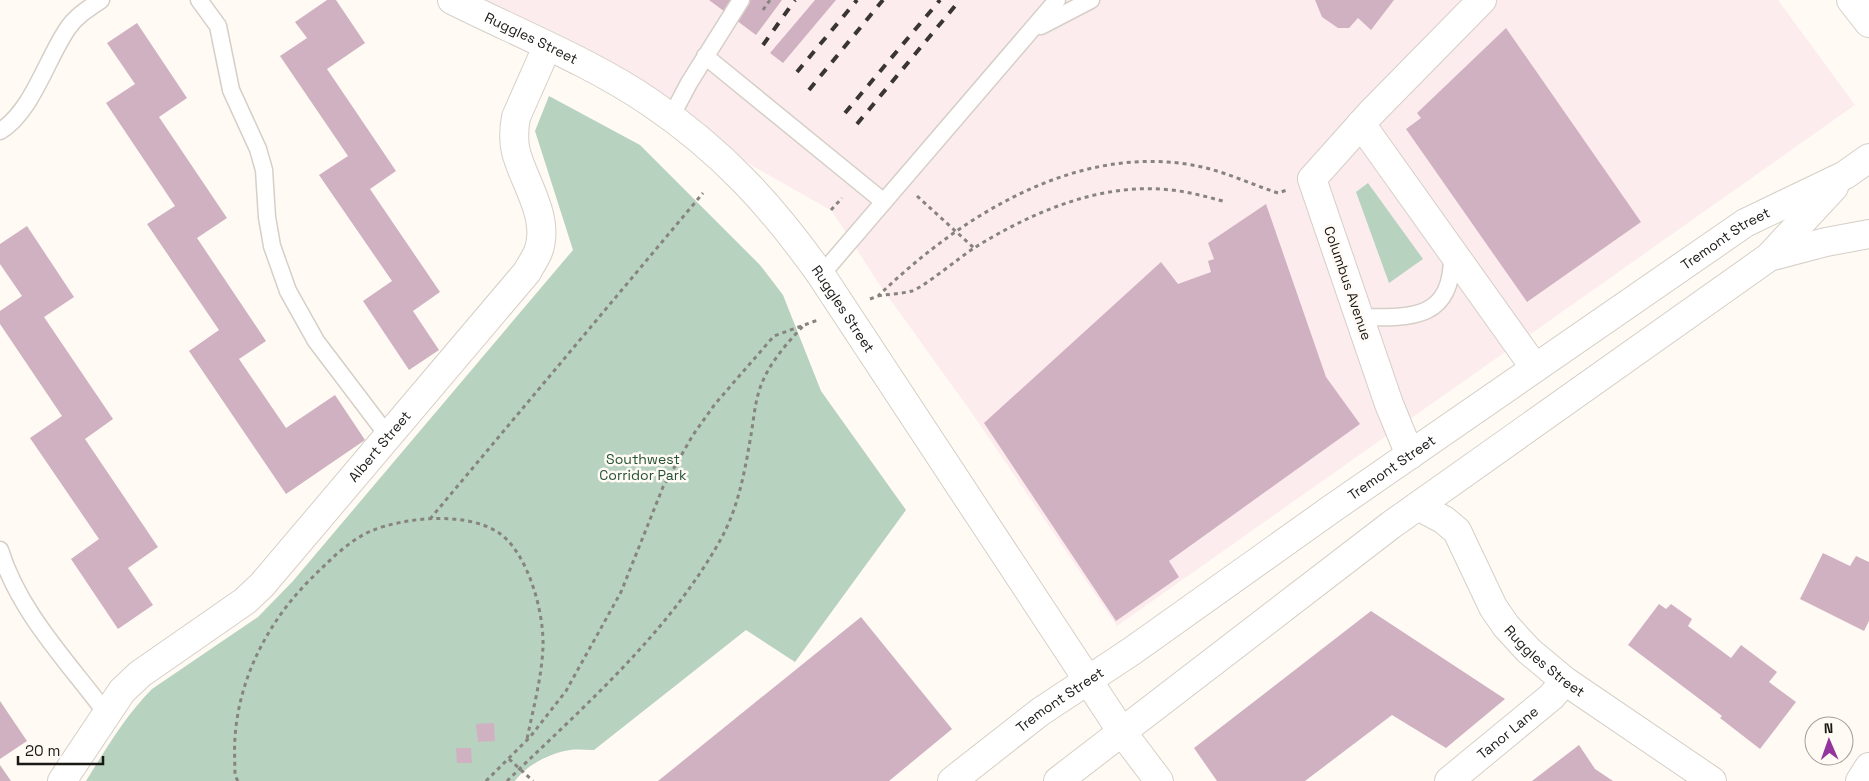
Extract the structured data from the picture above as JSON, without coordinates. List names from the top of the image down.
{
  "streets": {
    "main road": [
      "Ruggles Street",
      "Tremont Street",
      "Columbus Avenue",
      "Albert Street",
      "Tanor Lane"
    ]
  },
  "crossings": [
    ["Ruggles Street", "Tremont Street"],
    ["Ruggles Street", "Albert Street"],
    ["Ruggles Street", "Tanor Lane"],
    ["Tremont Street", "Columbus Avenue"]
  ],
  "parks": ["Southwest Corridor Park"],
  "scale_bar": "20 m",
  "north": "top"
}
